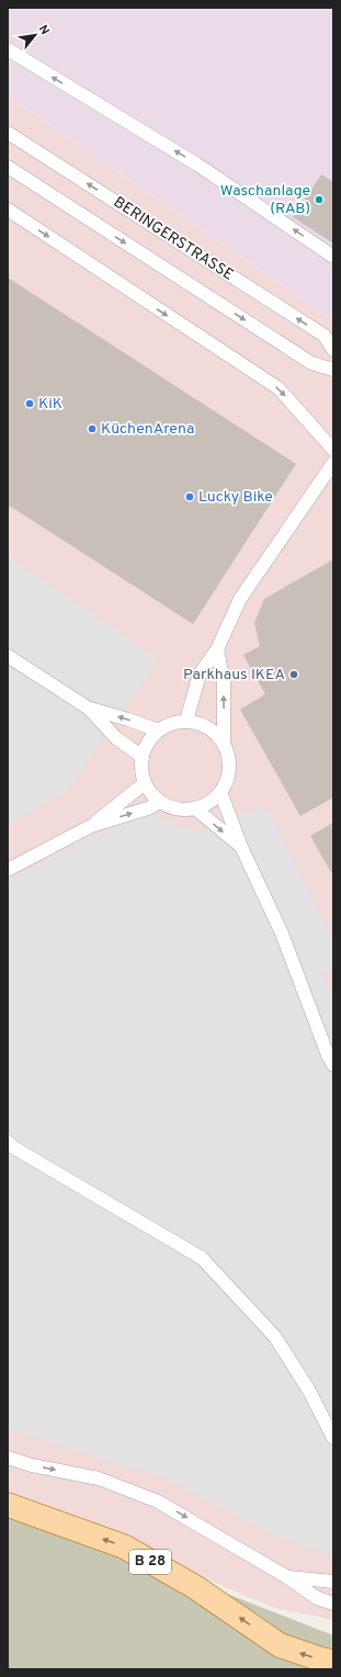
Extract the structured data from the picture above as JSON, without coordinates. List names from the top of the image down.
{
  "streets": {
    "main road": ["B 28"],
    "lane": ["BERINGERSTRASSE"]
  },
  "places": [
    "Waschanlage (RAB)",
    "KiK",
    "KüchenArena",
    "Lucky Bike",
    "Parkhaus IKEA"
  ],
  "north": "top right"
}
